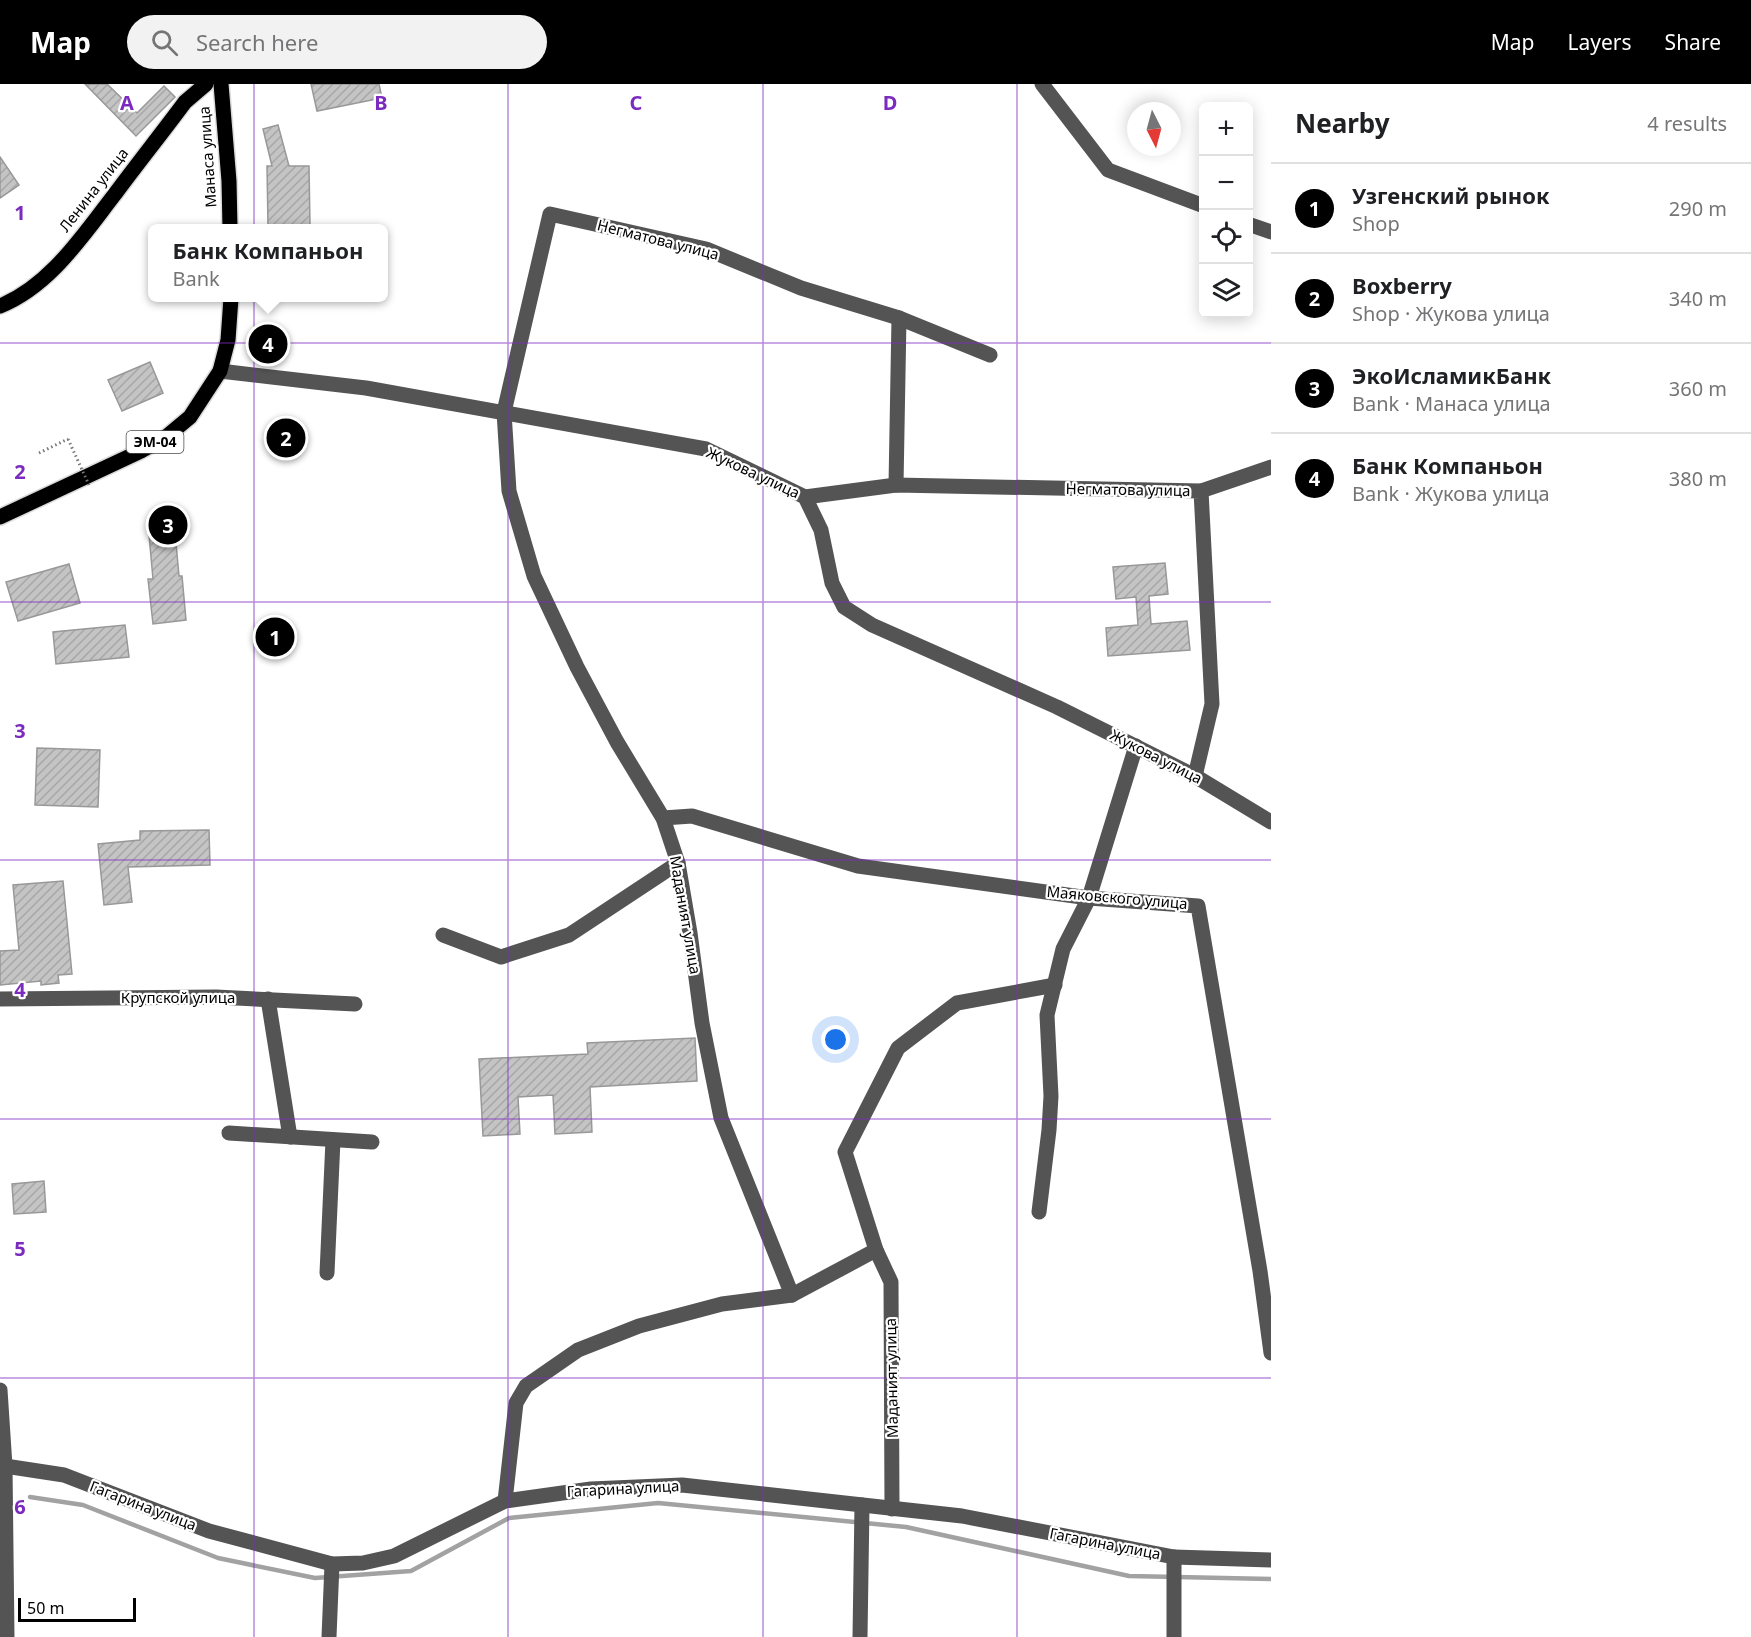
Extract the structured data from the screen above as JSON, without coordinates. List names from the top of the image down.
{
  "streets": {
    "main road": ["Манаса улица", "Ленина улица", "ЭМ-04"],
    "street": [
      "Негматова улица",
      "Жукова улица",
      "Маяковского улица",
      "Маданият улица",
      "Крупской улица",
      "Гагарина улица"
    ]
  },
  "crossings": [
    ["Негматова улица", "Жукова улица"],
    ["Негматова улица", "Маданият улица"],
    ["ЭМ-04", "Жукова улица"],
    ["Жукова улица", "Маданият улица"],
    ["Маяковского улица", "Маданият улица"],
    ["Маданият улица", "Гагарина улица"]
  ],
  "scale_bar": "50 m",
  "north": "bottom",
  "page": {
    "header": "Map",
    "search": "Search here",
    "nav": ["Map", "Layers", "Share"],
    "heading": ["Nearby", "4 results"],
    "map_buttons": ["+", "−"],
    "list": [
      {
        "mark": "1",
        "name": "Узгенский рынок",
        "note": "Shop",
        "value": "290 m"
      },
      {
        "mark": "2",
        "name": "Boxberry",
        "note": "Shop · Жукова улица",
        "value": "340 m"
      },
      {
        "mark": "3",
        "name": "ЭкоИсламикБанк",
        "note": "Bank · Манаса улица",
        "value": "360 m"
      },
      {
        "mark": "4",
        "name": "Банк Компаньон",
        "note": "Bank · Жукова улица",
        "value": "380 m"
      }
    ],
    "popup": ["Банк Компаньон", "Bank"],
    "pins": [
      "4",
      "2",
      "3",
      "1"
    ],
    "scale": "50 m"
  },
  "grid": {
    "columns": [
      "A",
      "B",
      "C",
      "D"
    ],
    "rows": [
      "1",
      "2",
      "3",
      "4",
      "5",
      "6"
    ]
  }
}
